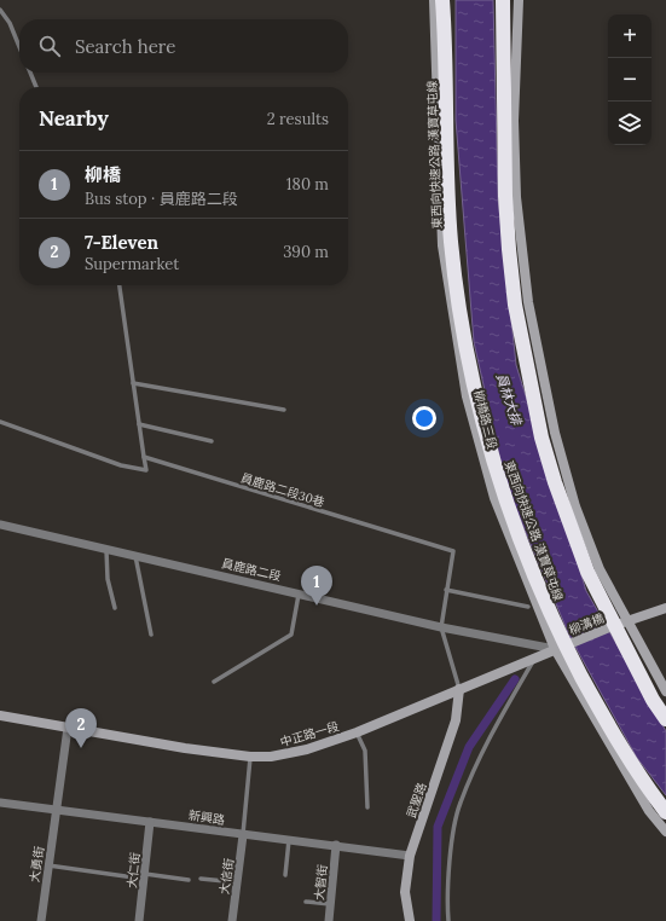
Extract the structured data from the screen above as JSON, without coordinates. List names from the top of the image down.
{
  "streets": {
    "highway": ["東西向快速公路 漢寶草屯線"],
    "main road": [
      "柳橋路三段",
      "柳溝橋",
      "中正路一段",
      "武聖路"
    ],
    "street": [
      "員鹿路二段",
      "新興路",
      "大勇街",
      "大仁街",
      "大信街",
      "大智街"
    ],
    "lane": ["員鹿路二段30巷"]
  },
  "crossings": [
    ["柳橋路三段", "員鹿路二段"],
    ["柳橋路三段", "柳溝橋"],
    ["柳橋路三段", "中正路一段"],
    ["員鹿路二段30巷", "員鹿路二段"],
    ["員鹿路二段30巷", "中正路一段"],
    ["員鹿路二段30巷", "武聖路"],
    ["員鹿路二段", "柳溝橋"],
    ["員鹿路二段", "中正路一段"],
    ["柳溝橋", "中正路一段"],
    ["中正路一段", "武聖路"],
    ["中正路一段", "大勇街"],
    ["武聖路", "新興路"],
    ["新興路", "大勇街"],
    ["新興路", "大仁街"],
    ["新興路", "大信街"],
    ["新興路", "大智街"]
  ],
  "water": ["員林大排"],
  "page": {
    "map_buttons": ["+", "−"],
    "search": "Search here",
    "heading": ["Nearby", "2 results"],
    "list": [
      {
        "mark": "1",
        "name": "柳橋",
        "note": "Bus stop · 員鹿路二段",
        "value": "180 m"
      },
      {
        "mark": "2",
        "name": "7-Eleven",
        "note": "Supermarket",
        "value": "390 m"
      }
    ],
    "pins": ["1", "2"]
  }
}
